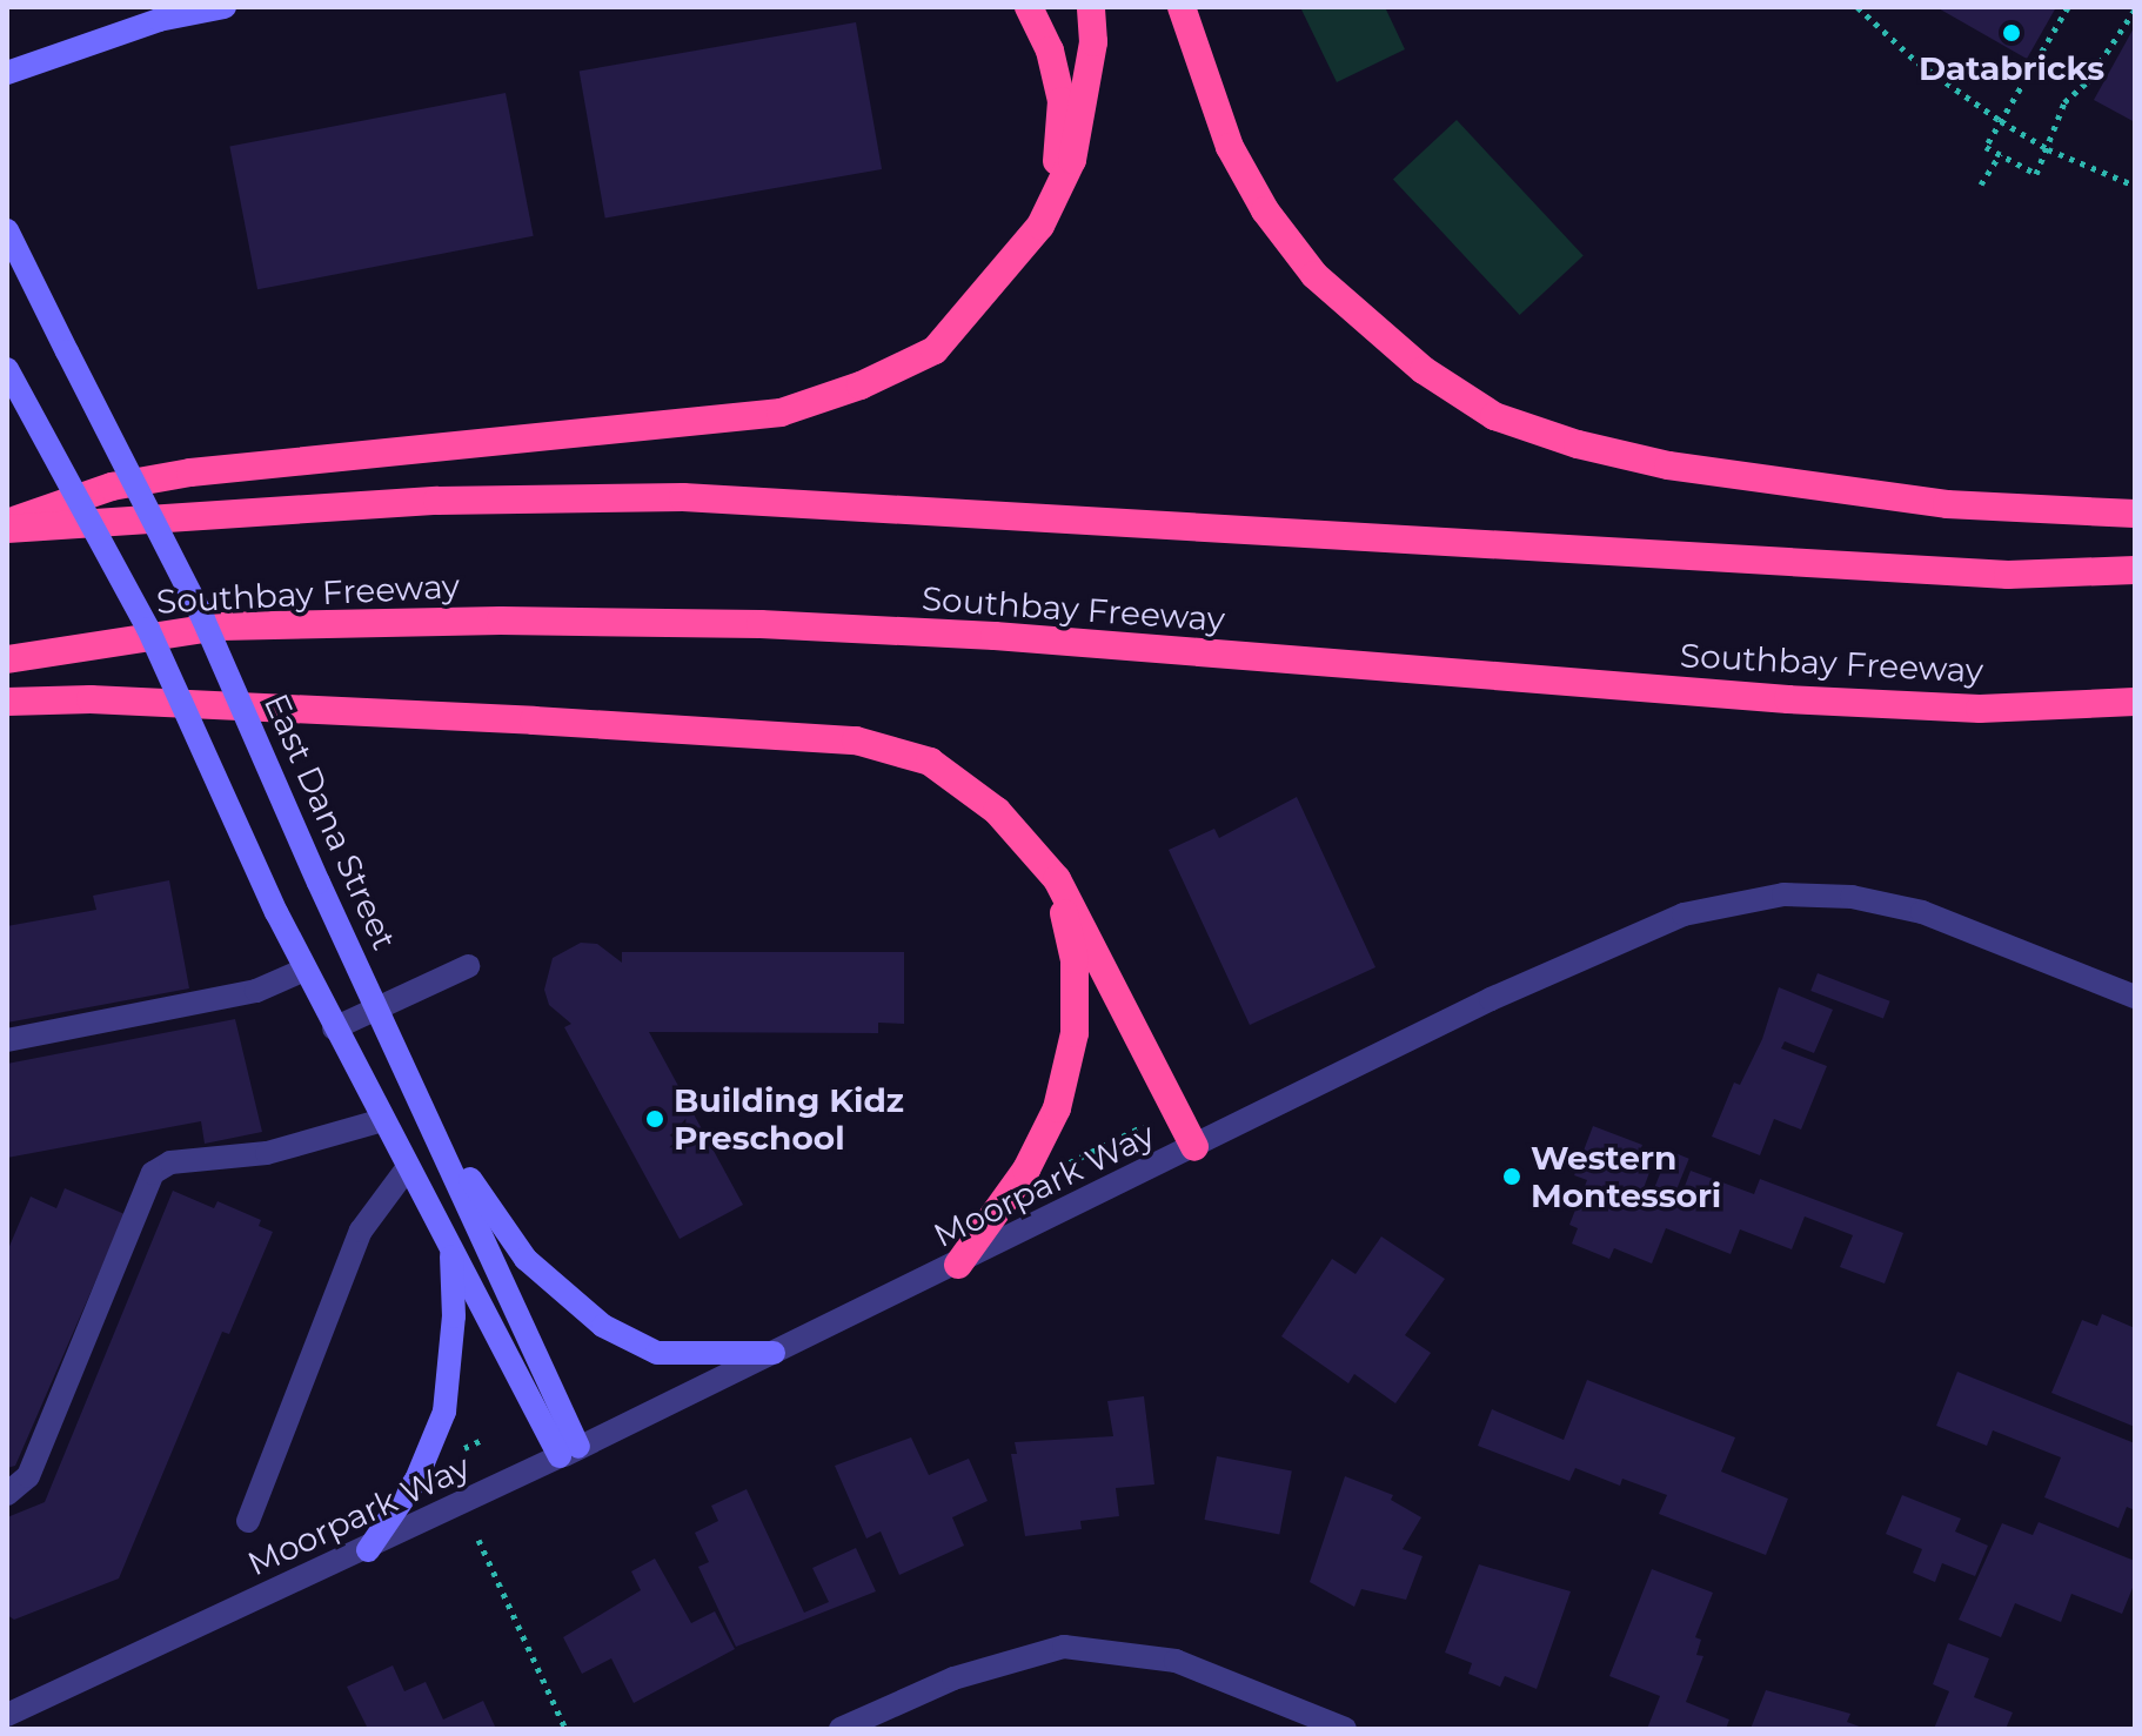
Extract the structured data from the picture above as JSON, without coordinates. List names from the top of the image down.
{
  "streets": {
    "highway": ["Southbay Freeway"],
    "main road": ["East Dana Street"],
    "street": ["Moorpark Way"]
  },
  "crossings": [
    ["East Dana Street", "Moorpark Way"]
  ],
  "places": ["Databricks", "Building Kidz Preschool", "Western Montessori"]
}
